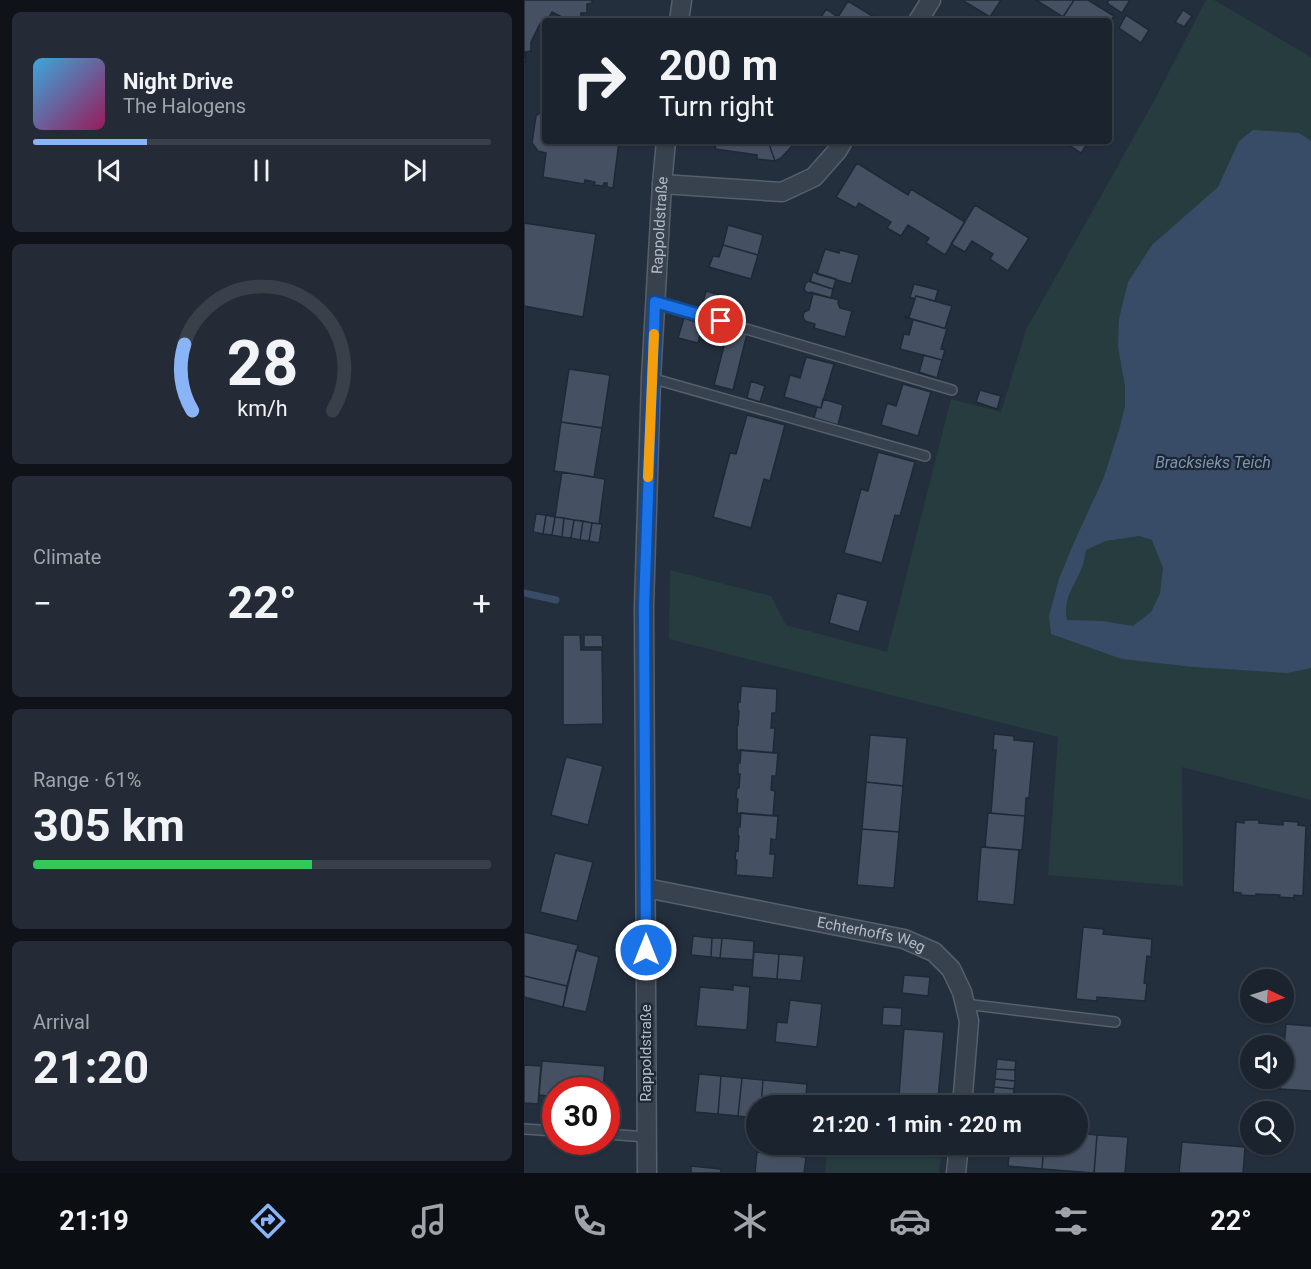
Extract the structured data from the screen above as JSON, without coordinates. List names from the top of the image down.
{
  "streets": {
    "street": ["Rappoldstraße", "Echterhoffs Weg"]
  },
  "crossings": [
    ["Rappoldstraße", "Echterhoffs Weg"]
  ],
  "water": ["Bracksieks Teich"],
  "north": "right",
  "page": {
    "turn": ["200 m", "Turn right"],
    "song": ["Night Drive", "The Halogens"],
    "tile": [
      "Climate",
      ["Range · 61%", "305 km"],
      ["Arrival", "21:20"]
    ],
    "heat": ["−", "22°", "+"],
    "limit": "30",
    "trip": "21:20 · 1 min · 220 m",
    "tabs": ["21:19", "22°"],
    "gauge": ["28", "km/h"]
  }
}
